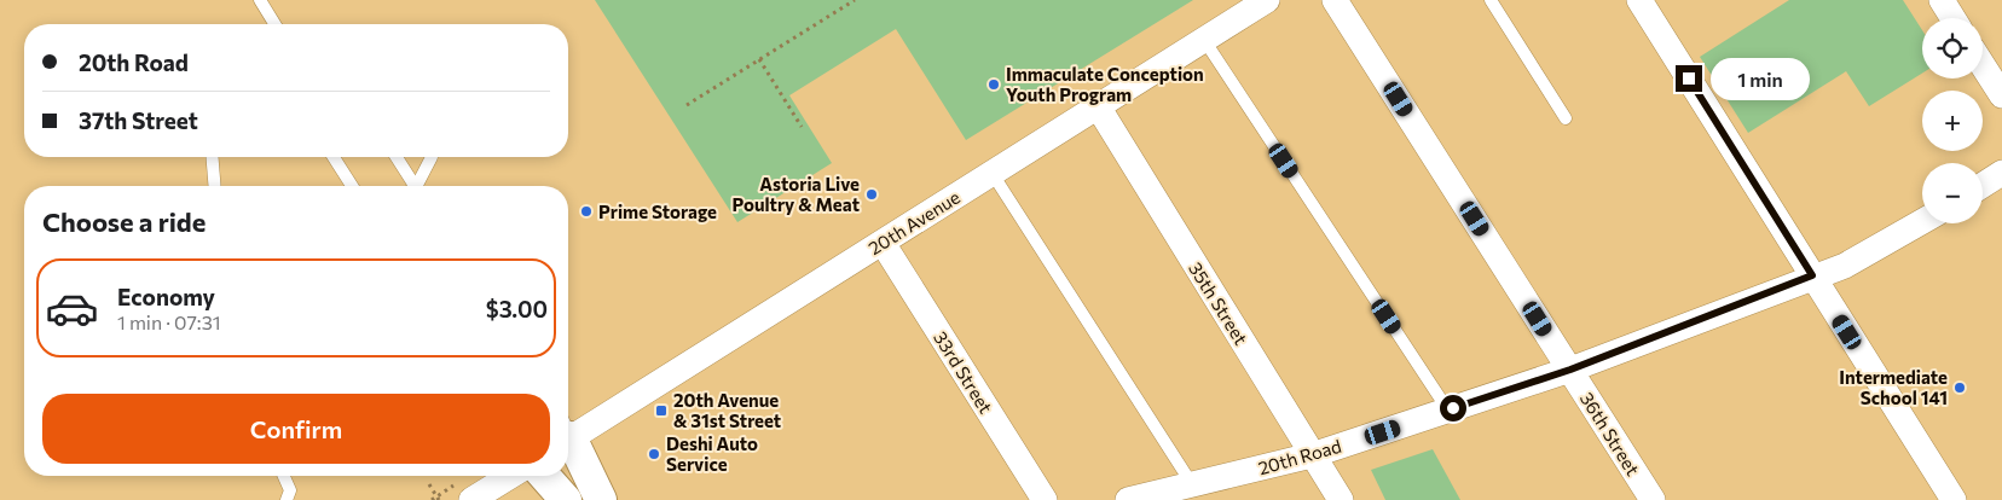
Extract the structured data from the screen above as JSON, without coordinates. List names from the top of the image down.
{
  "streets": {
    "street": [
      "20th Avenue",
      "35th Street",
      "33rd Street",
      "36th Street",
      "20th Road"
    ]
  },
  "crossings": [
    ["20th Avenue", "35th Street"],
    ["20th Avenue", "33rd Street"],
    ["35th Street", "20th Road"],
    ["36th Street", "20th Road"]
  ],
  "places": {
    "other": [
      "Immaculate Conception Youth Program",
      "Astoria Live Poultry & Meat",
      "Prime Storage",
      "Intermediate School 141",
      "Deshi Auto Service"
    ],
    "transit": ["20th Avenue & 31st Street"]
  },
  "page": {
    "map_buttons": ["+", "−"],
    "banner": ["20th Road", "37th Street"],
    "bubble": "1 min",
    "heading": "Choose a ride",
    "list": [
      {
        "name": "Economy",
        "note": "1 min · 07:31",
        "value": "$3.00"
      }
    ],
    "buttons": "Confirm"
  }
}
